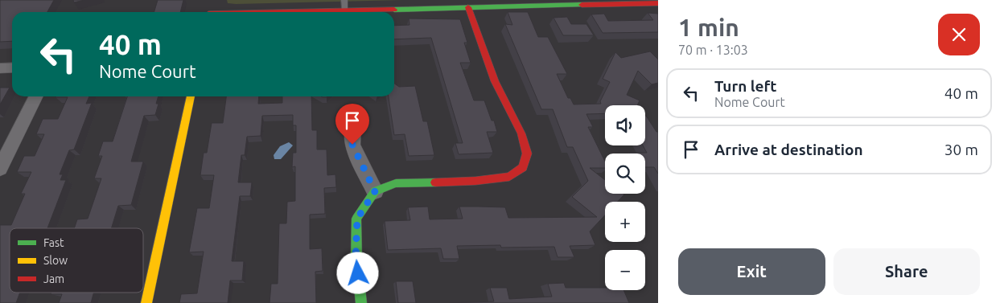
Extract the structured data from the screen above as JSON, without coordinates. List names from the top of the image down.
{
  "legend": ["Fast", "Slow", "Jam"],
  "page": {
    "heading": ["1 min", "70 m · 13:03"],
    "turn": ["40 m", "Nome Court"],
    "list": [
      {
        "name": "Turn left",
        "note": "Nome Court",
        "value": "40 m"
      },
      {
        "name": "Arrive at destination",
        "value": "30 m"
      }
    ],
    "map_buttons": ["+", "−"],
    "buttons": ["Exit", "Share"]
  }
}
